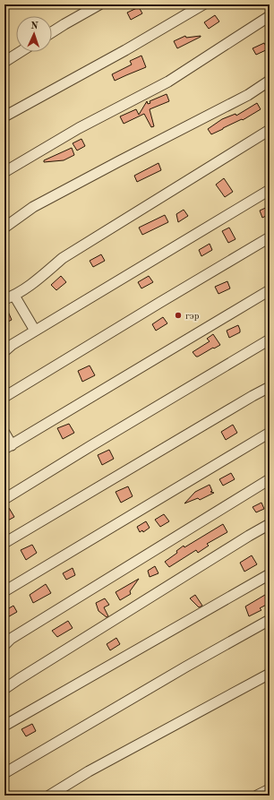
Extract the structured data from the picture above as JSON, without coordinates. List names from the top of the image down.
{
  "places": ["гэр"],
  "north": "top"
}
